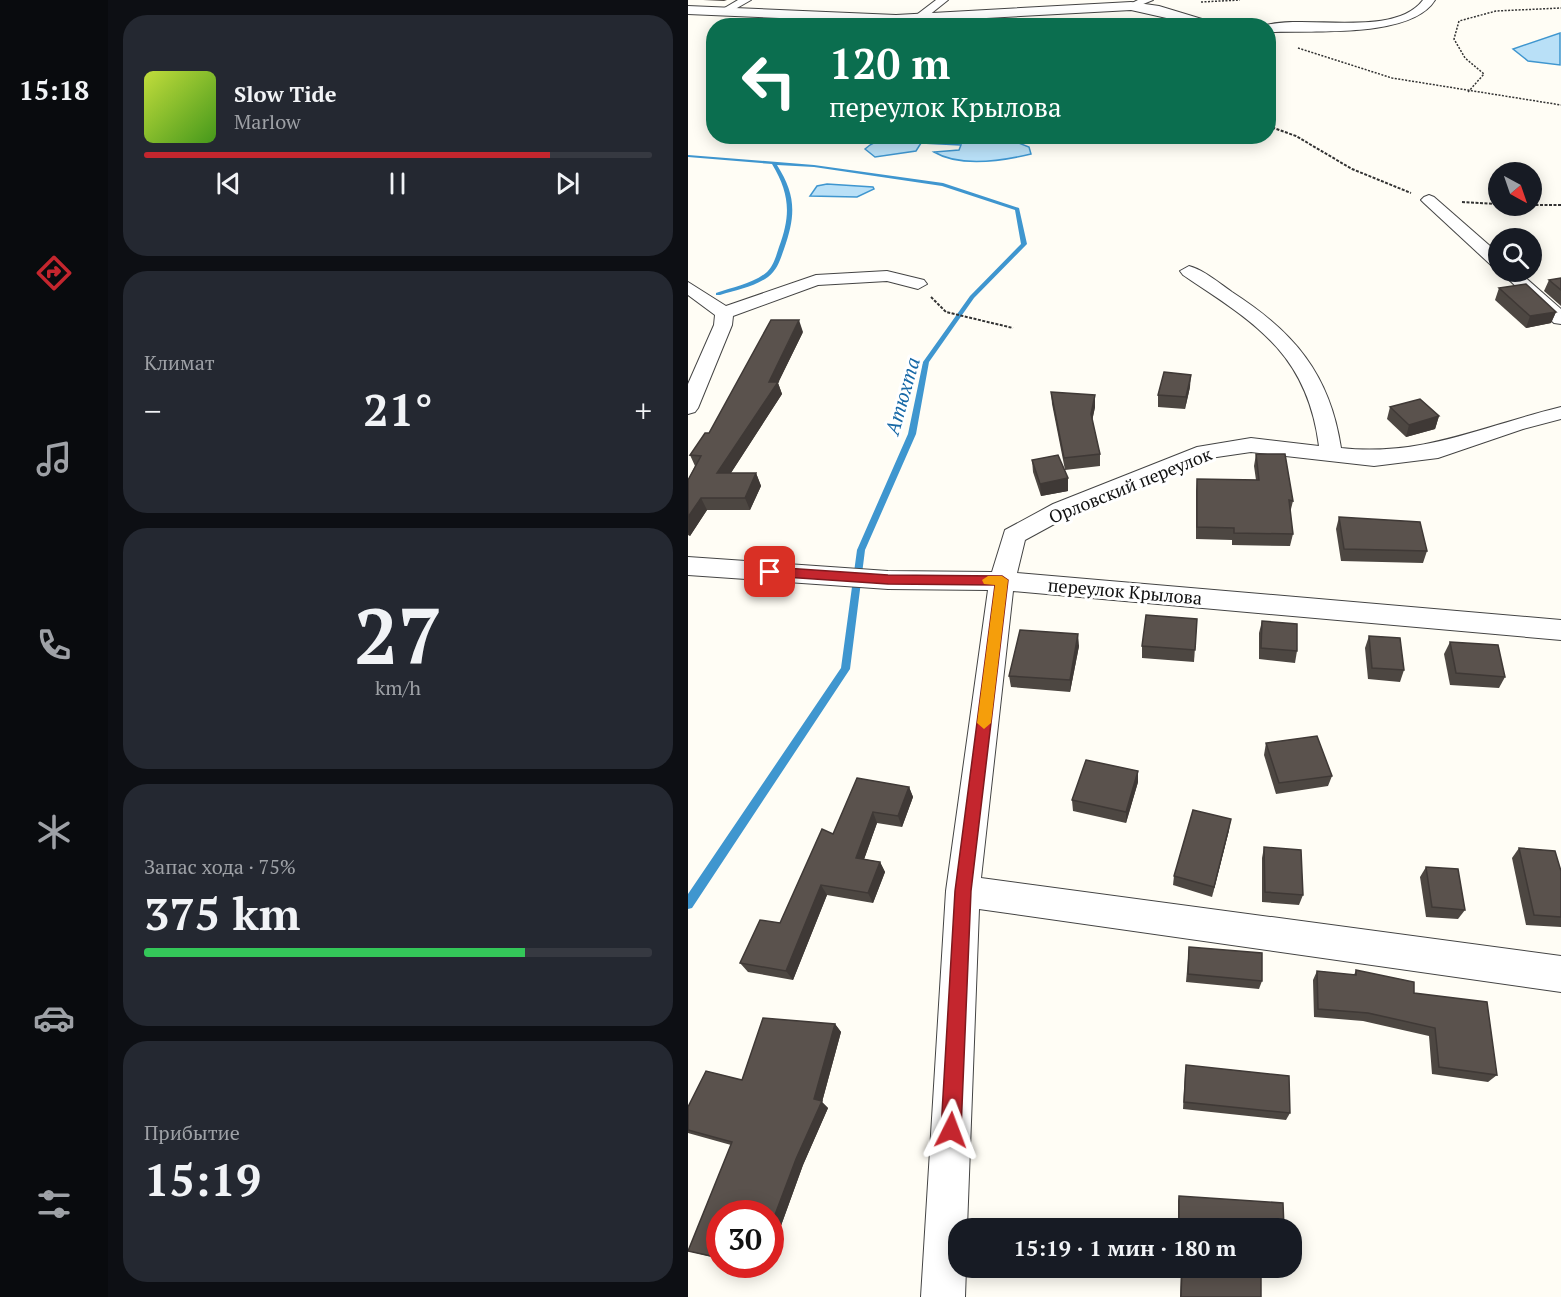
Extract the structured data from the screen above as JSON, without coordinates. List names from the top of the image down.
{
  "streets": {
    "street": ["Орловский переулок", "переулок Крылова"]
  },
  "crossings": [
    ["Орловский переулок", "переулок Крылова"]
  ],
  "water": ["Атюхта"],
  "north": "bottom right",
  "page": {
    "tabs": "15:18",
    "turn": ["120 m", "переулок Крылова"],
    "song": ["Slow Tide", "Marlow"],
    "tile": [
      "Климат",
      ["27", "km/h"],
      ["Запас хода · 75%", "375 km"],
      ["Прибытие", "15:19"]
    ],
    "heat": ["−", "21°", "+"],
    "limit": "30",
    "trip": "15:19 · 1 мин · 180 m"
  }
}
